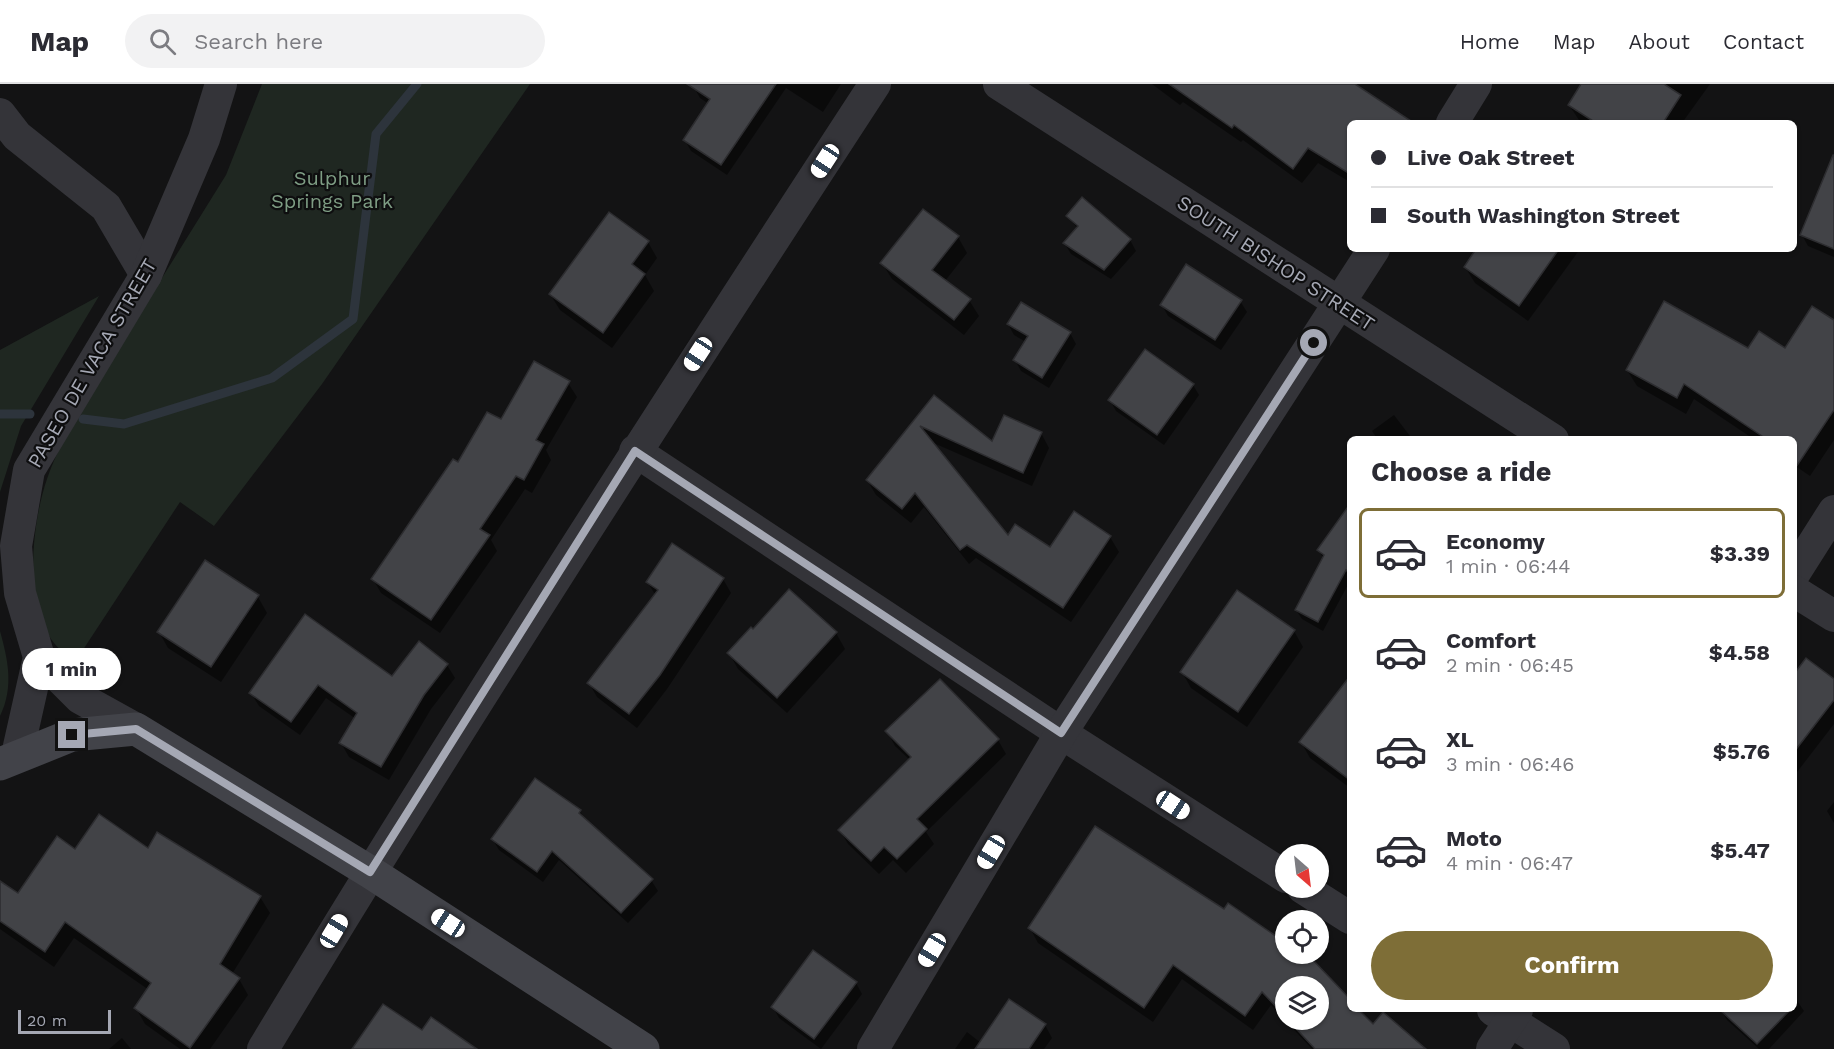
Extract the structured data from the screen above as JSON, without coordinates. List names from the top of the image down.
{
  "streets": {
    "street": ["SOUTH BISHOP STREET", "PASEO DE VACA STREET"]
  },
  "parks": ["Sulphur Springs Park"],
  "scale_bar": "20 m",
  "north": "bottom right",
  "page": {
    "header": "Map",
    "search": "Search here",
    "nav": [
      "Home",
      "Map",
      "About",
      "Contact"
    ],
    "banner": ["Live Oak Street", "South Washington Street"],
    "heading": "Choose a ride",
    "list": [
      {
        "name": "Economy",
        "note": "1 min · 06:44",
        "value": "$3.39"
      },
      {
        "name": "Comfort",
        "note": "2 min · 06:45",
        "value": "$4.58"
      },
      {
        "name": "XL",
        "note": "3 min · 06:46",
        "value": "$5.76"
      },
      {
        "name": "Moto",
        "note": "4 min · 06:47",
        "value": "$5.47"
      }
    ],
    "bubble": "1 min",
    "buttons": "Confirm",
    "scale": "20 m"
  }
}
